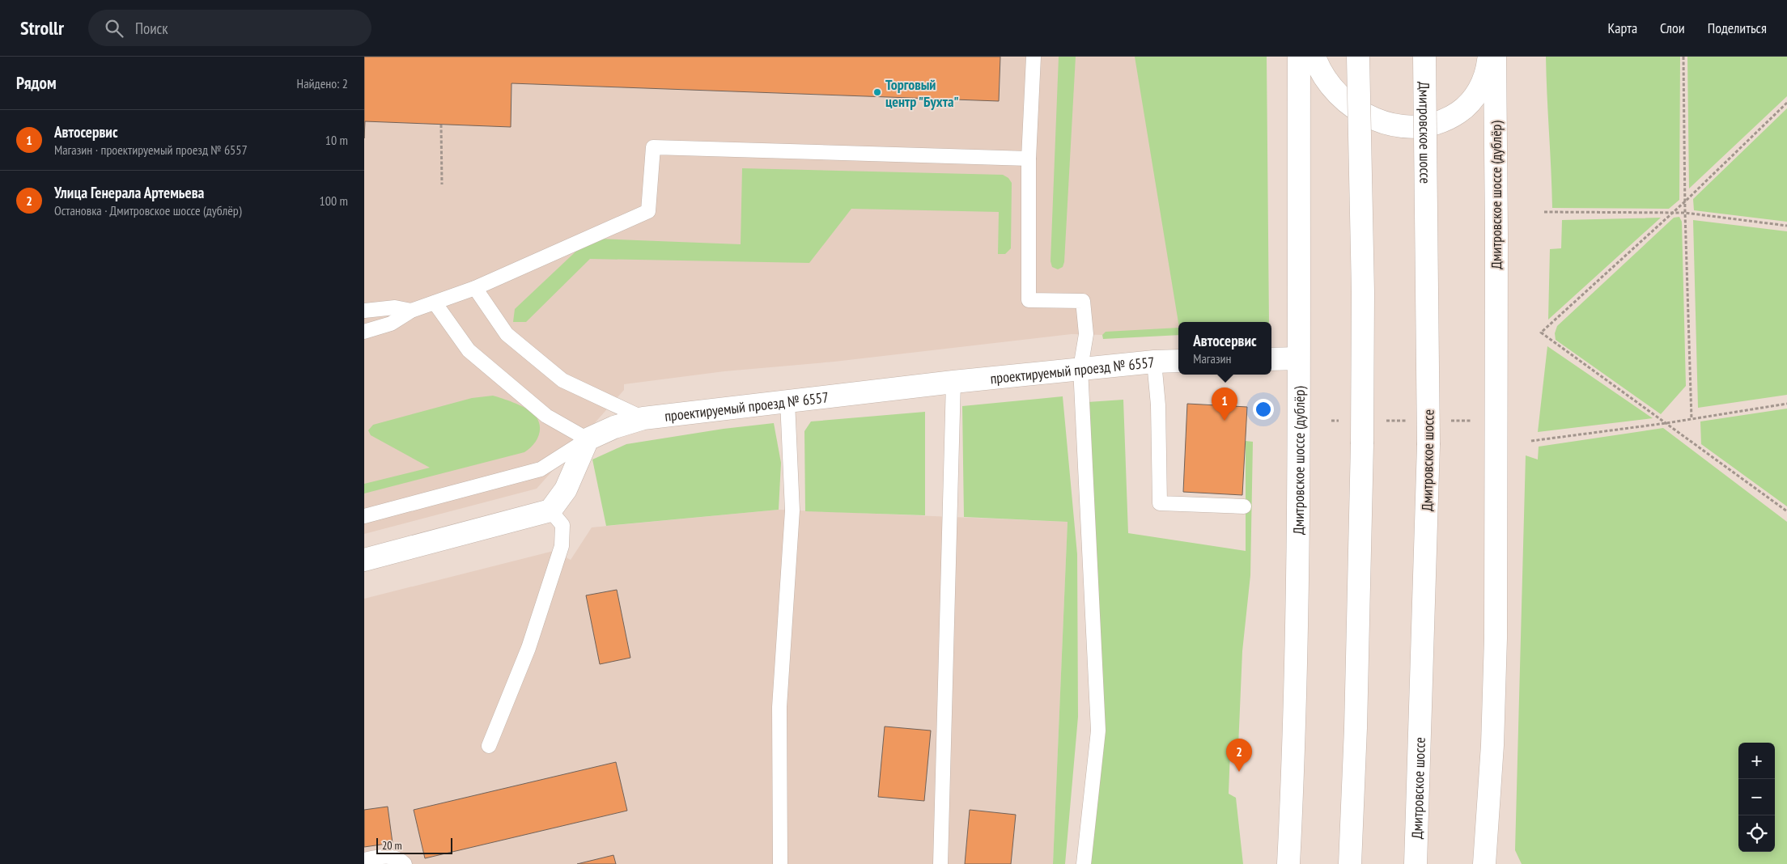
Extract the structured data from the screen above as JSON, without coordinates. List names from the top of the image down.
{
  "streets": {
    "main road": ["Дмитровское шоссе", "Дмитровское шоссе (дублёр)", "проектируемый проезд № 6557"]
  },
  "places": ["Торговый центр \"Бухта\""],
  "scale_bar": "20 m",
  "page": {
    "header": "Strollr",
    "search": "Поиск",
    "nav": ["Карта", "Слои", "Поделиться"],
    "heading": ["Рядом", "Найдено: 2"],
    "list": [
      {
        "mark": "1",
        "name": "Автосервис",
        "note": "Магазин · проектируемый проезд № 6557",
        "value": "10 m"
      },
      {
        "mark": "2",
        "name": "Улица Генерала Артемьева",
        "note": "Остановка · Дмитровское шоссе (дублёр)",
        "value": "100 m"
      }
    ],
    "popup": ["Автосервис", "Магазин"],
    "pins": ["1", "2"],
    "map_buttons": ["+", "−"],
    "scale": "20 m"
  }
}
